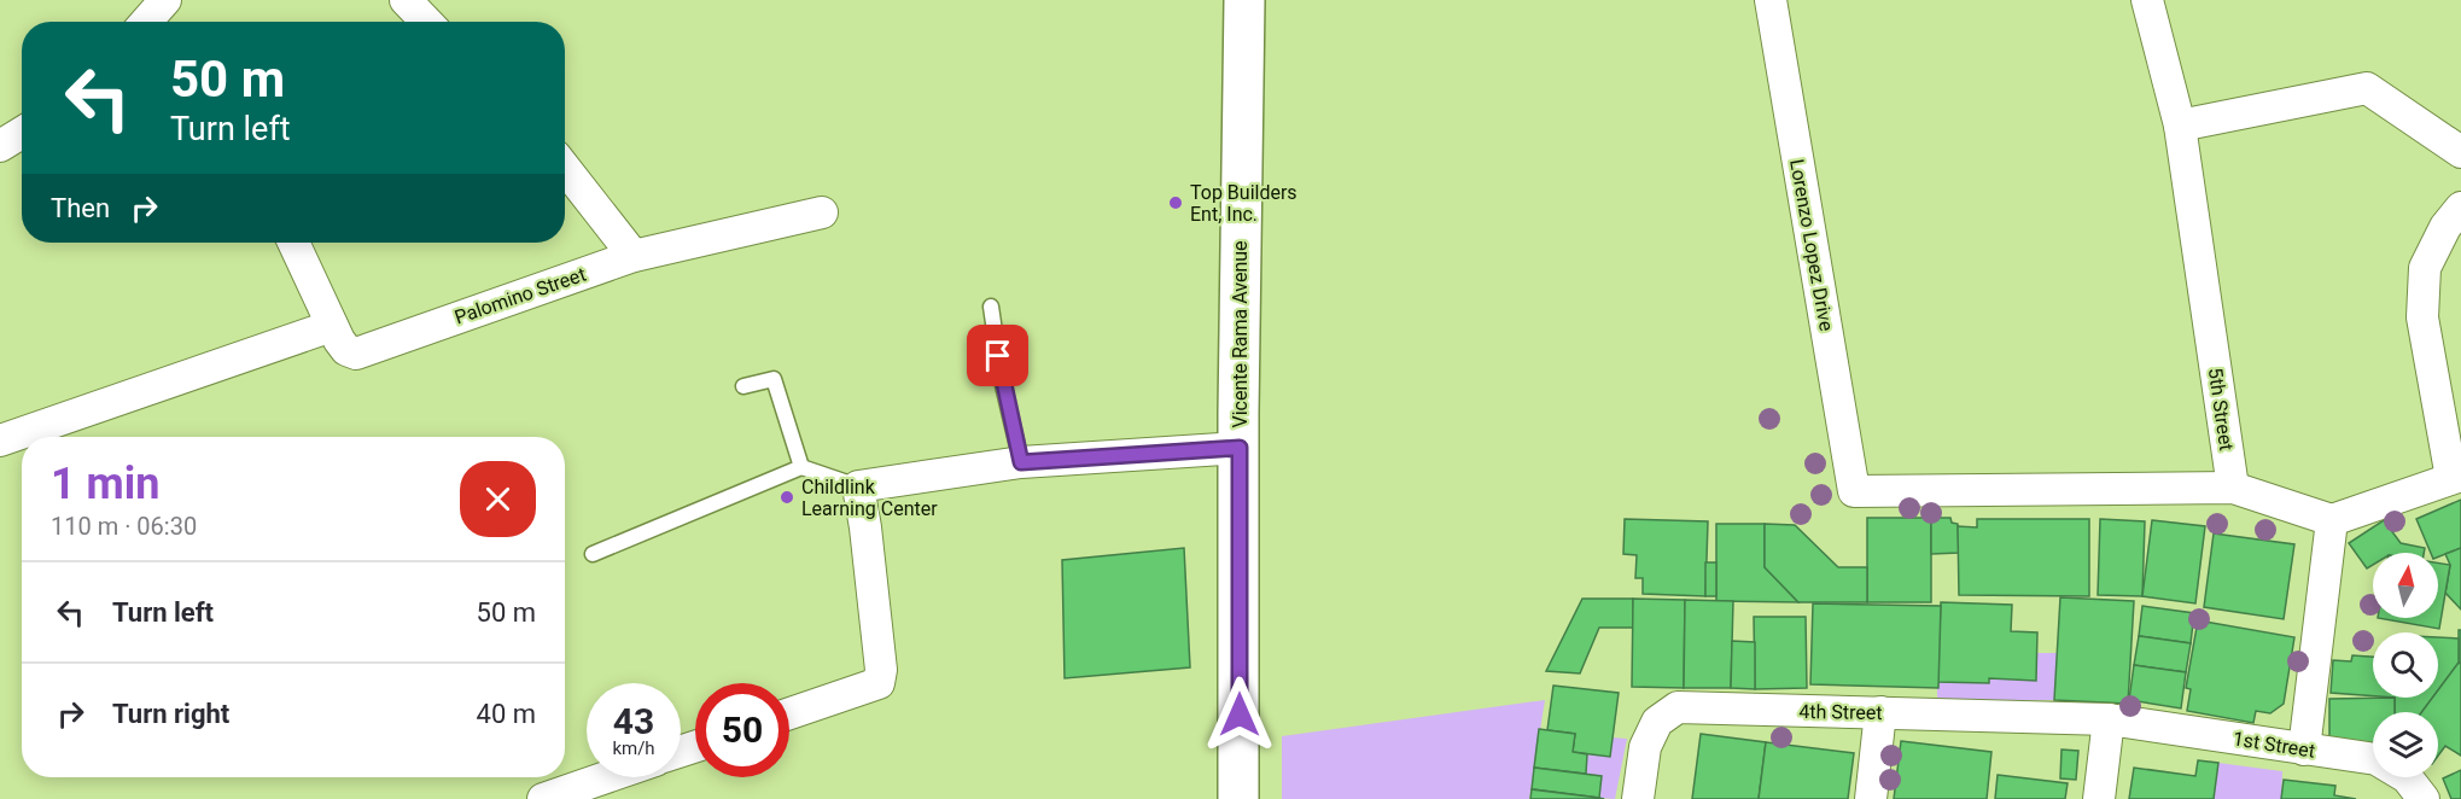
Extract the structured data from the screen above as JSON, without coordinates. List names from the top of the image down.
{
  "streets": {
    "main road": ["Vicente Rama Avenue"],
    "street": [
      "Lorenzo Lopez Drive",
      "Palomino Street",
      "5th Street",
      "4th Street",
      "1st Street"
    ]
  },
  "crossings": [
    ["Lorenzo Lopez Drive", "5th Street"],
    ["4th Street", "1st Street"]
  ],
  "places": ["Top Builders Ent, Inc.", "Childlink Learning Center"],
  "north": "top",
  "page": {
    "turn": ["50 m", "Turn left"],
    "then": "Then",
    "heading": ["1 min", "110 m · 06:30"],
    "list": [
      {
        "name": "Turn left",
        "value": "50 m"
      },
      {
        "name": "Turn right",
        "value": "40 m"
      }
    ],
    "speed": "43 km/h",
    "limit": "50"
  }
}
